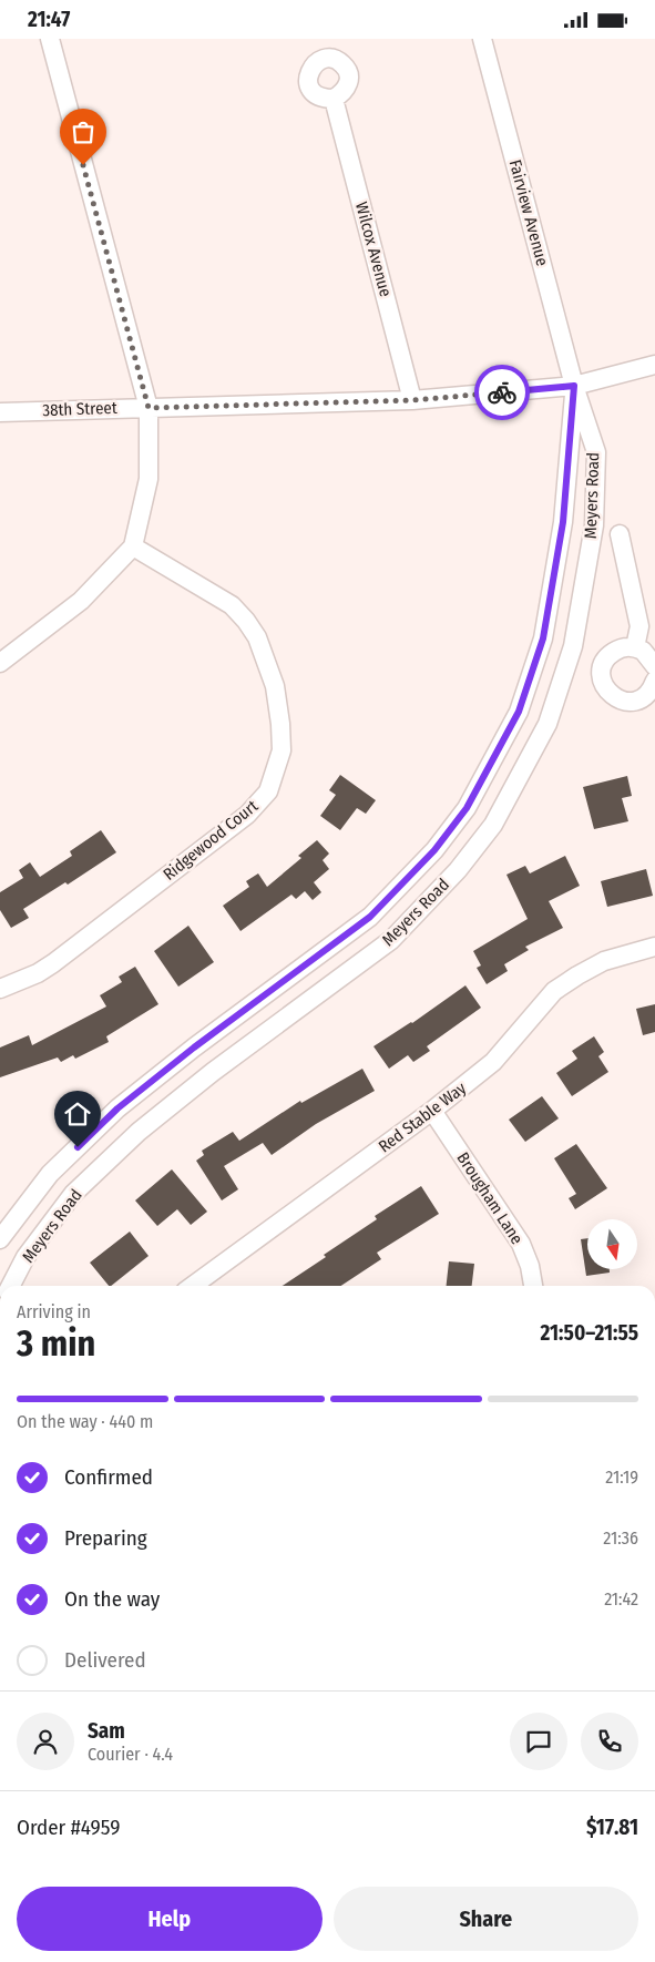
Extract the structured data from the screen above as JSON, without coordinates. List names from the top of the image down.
{
  "streets": {
    "street": [
      "Fairview Avenue",
      "Wilcox Avenue",
      "38th Street",
      "Meyers Road",
      "Ridgewood Court",
      "Red Stable Way",
      "Brougham Lane"
    ]
  },
  "crossings": [
    ["Fairview Avenue", "38th Street"],
    ["Fairview Avenue", "Meyers Road"],
    ["Wilcox Avenue", "38th Street"],
    ["38th Street", "Meyers Road"],
    ["Red Stable Way", "Brougham Lane"]
  ],
  "north": "bottom",
  "page": {
    "status": "21:47",
    "heading": ["3 min", "Arriving in", "21:50–21:55"],
    "panel": [
      "Sam",
      "Courier · 4.4",
      "Order #4959",
      "$17.81"
    ],
    "bar": "On the way · 440 m",
    "list": [
      ["Confirmed", "21:19"],
      ["Preparing", "21:36"],
      ["On the way", "21:42"],
      "Delivered"
    ],
    "buttons": ["Help", "Share"]
  }
}
